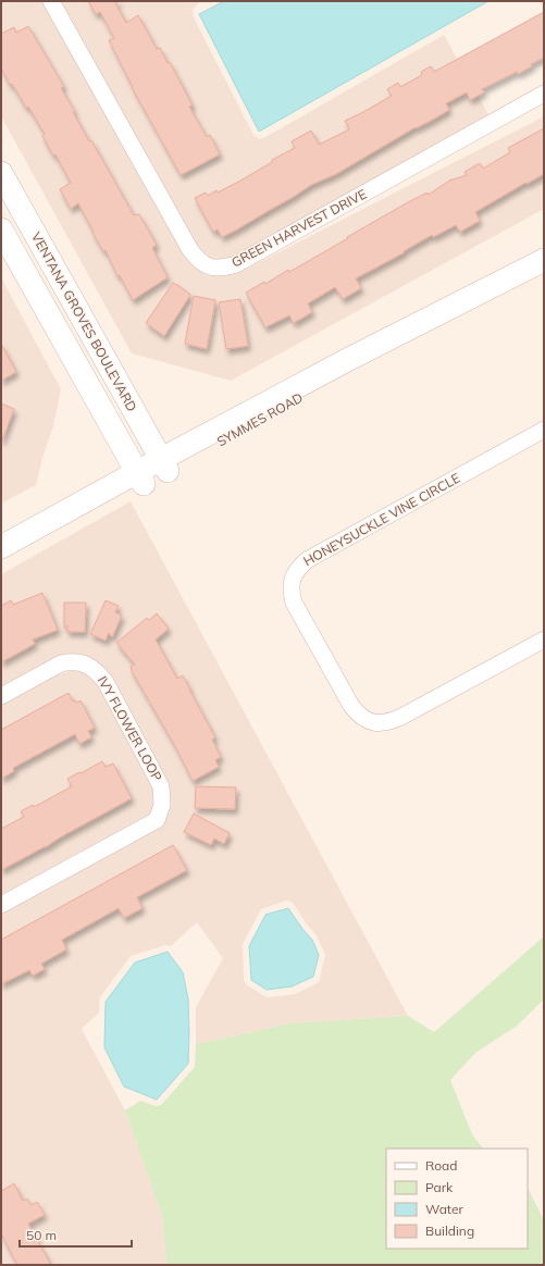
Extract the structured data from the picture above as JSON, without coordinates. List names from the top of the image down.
{
  "streets": {
    "street": [
      "GREEN HARVEST DRIVE",
      "VENTANA GROVES BOULEVARD",
      "SYMMES ROAD",
      "HONEYSUCKLE VINE CIRCLE",
      "IVY FLOWER LOOP"
    ]
  },
  "crossings": [
    ["VENTANA GROVES BOULEVARD", "SYMMES ROAD"]
  ],
  "legend": [
    "Road",
    "Park",
    "Water",
    "Building"
  ],
  "scale_bar": "50 m"
}
